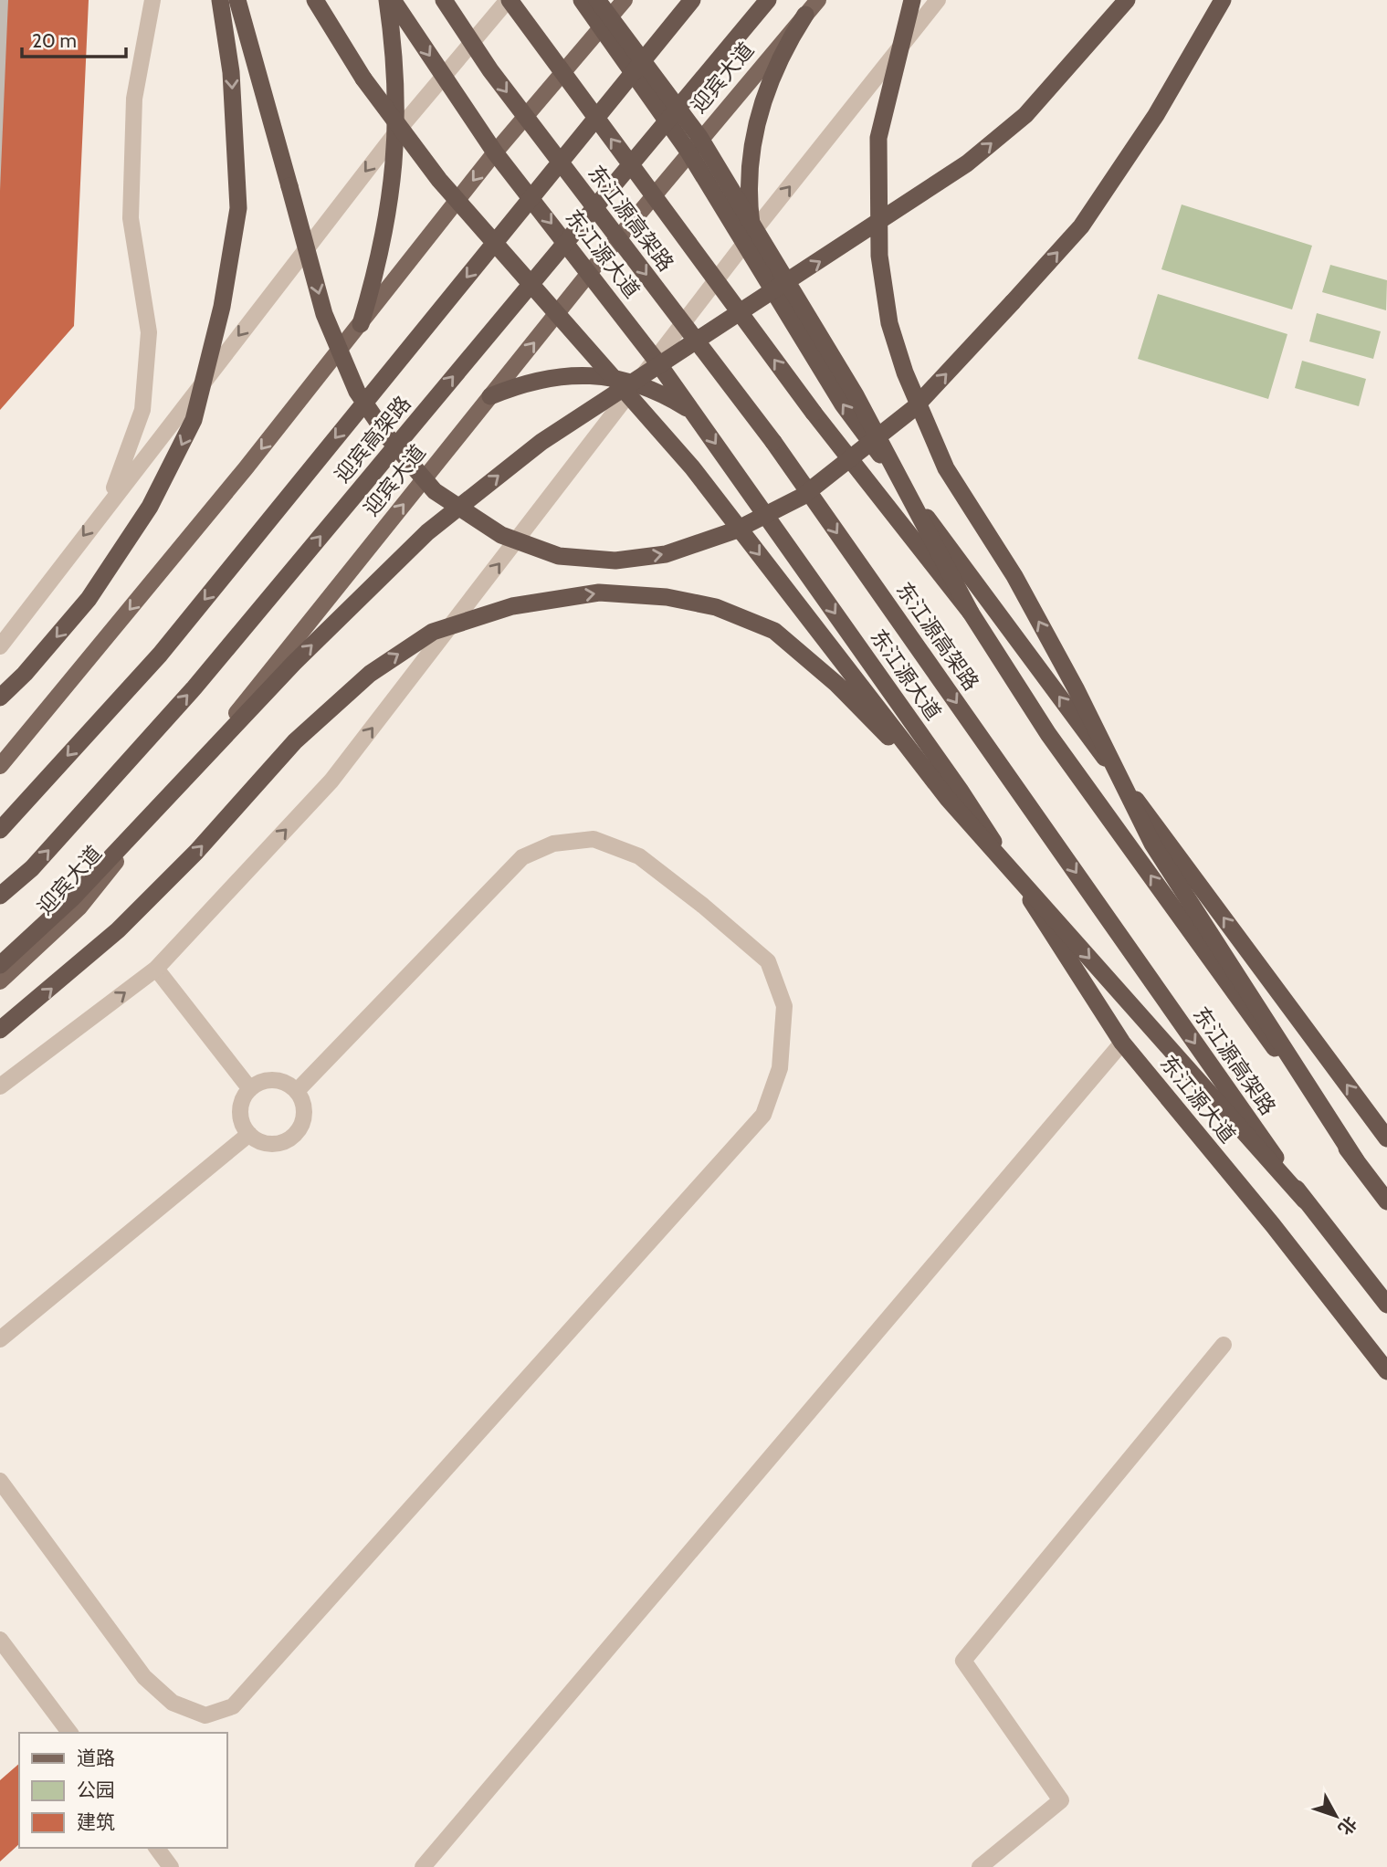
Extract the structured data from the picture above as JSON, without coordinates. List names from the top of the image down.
{
  "streets": {
    "highway": ["东江源高架路", "东江源大道", "迎宾高架路"],
    "main road": ["迎宾大道"]
  },
  "crossings": [
    ["迎宾大道", "东江源大道"]
  ],
  "one_way": ["迎宾大道"],
  "legend": ["道路", "公园", "建筑"],
  "scale_bar": "20 m",
  "north": "bottom right"
}
